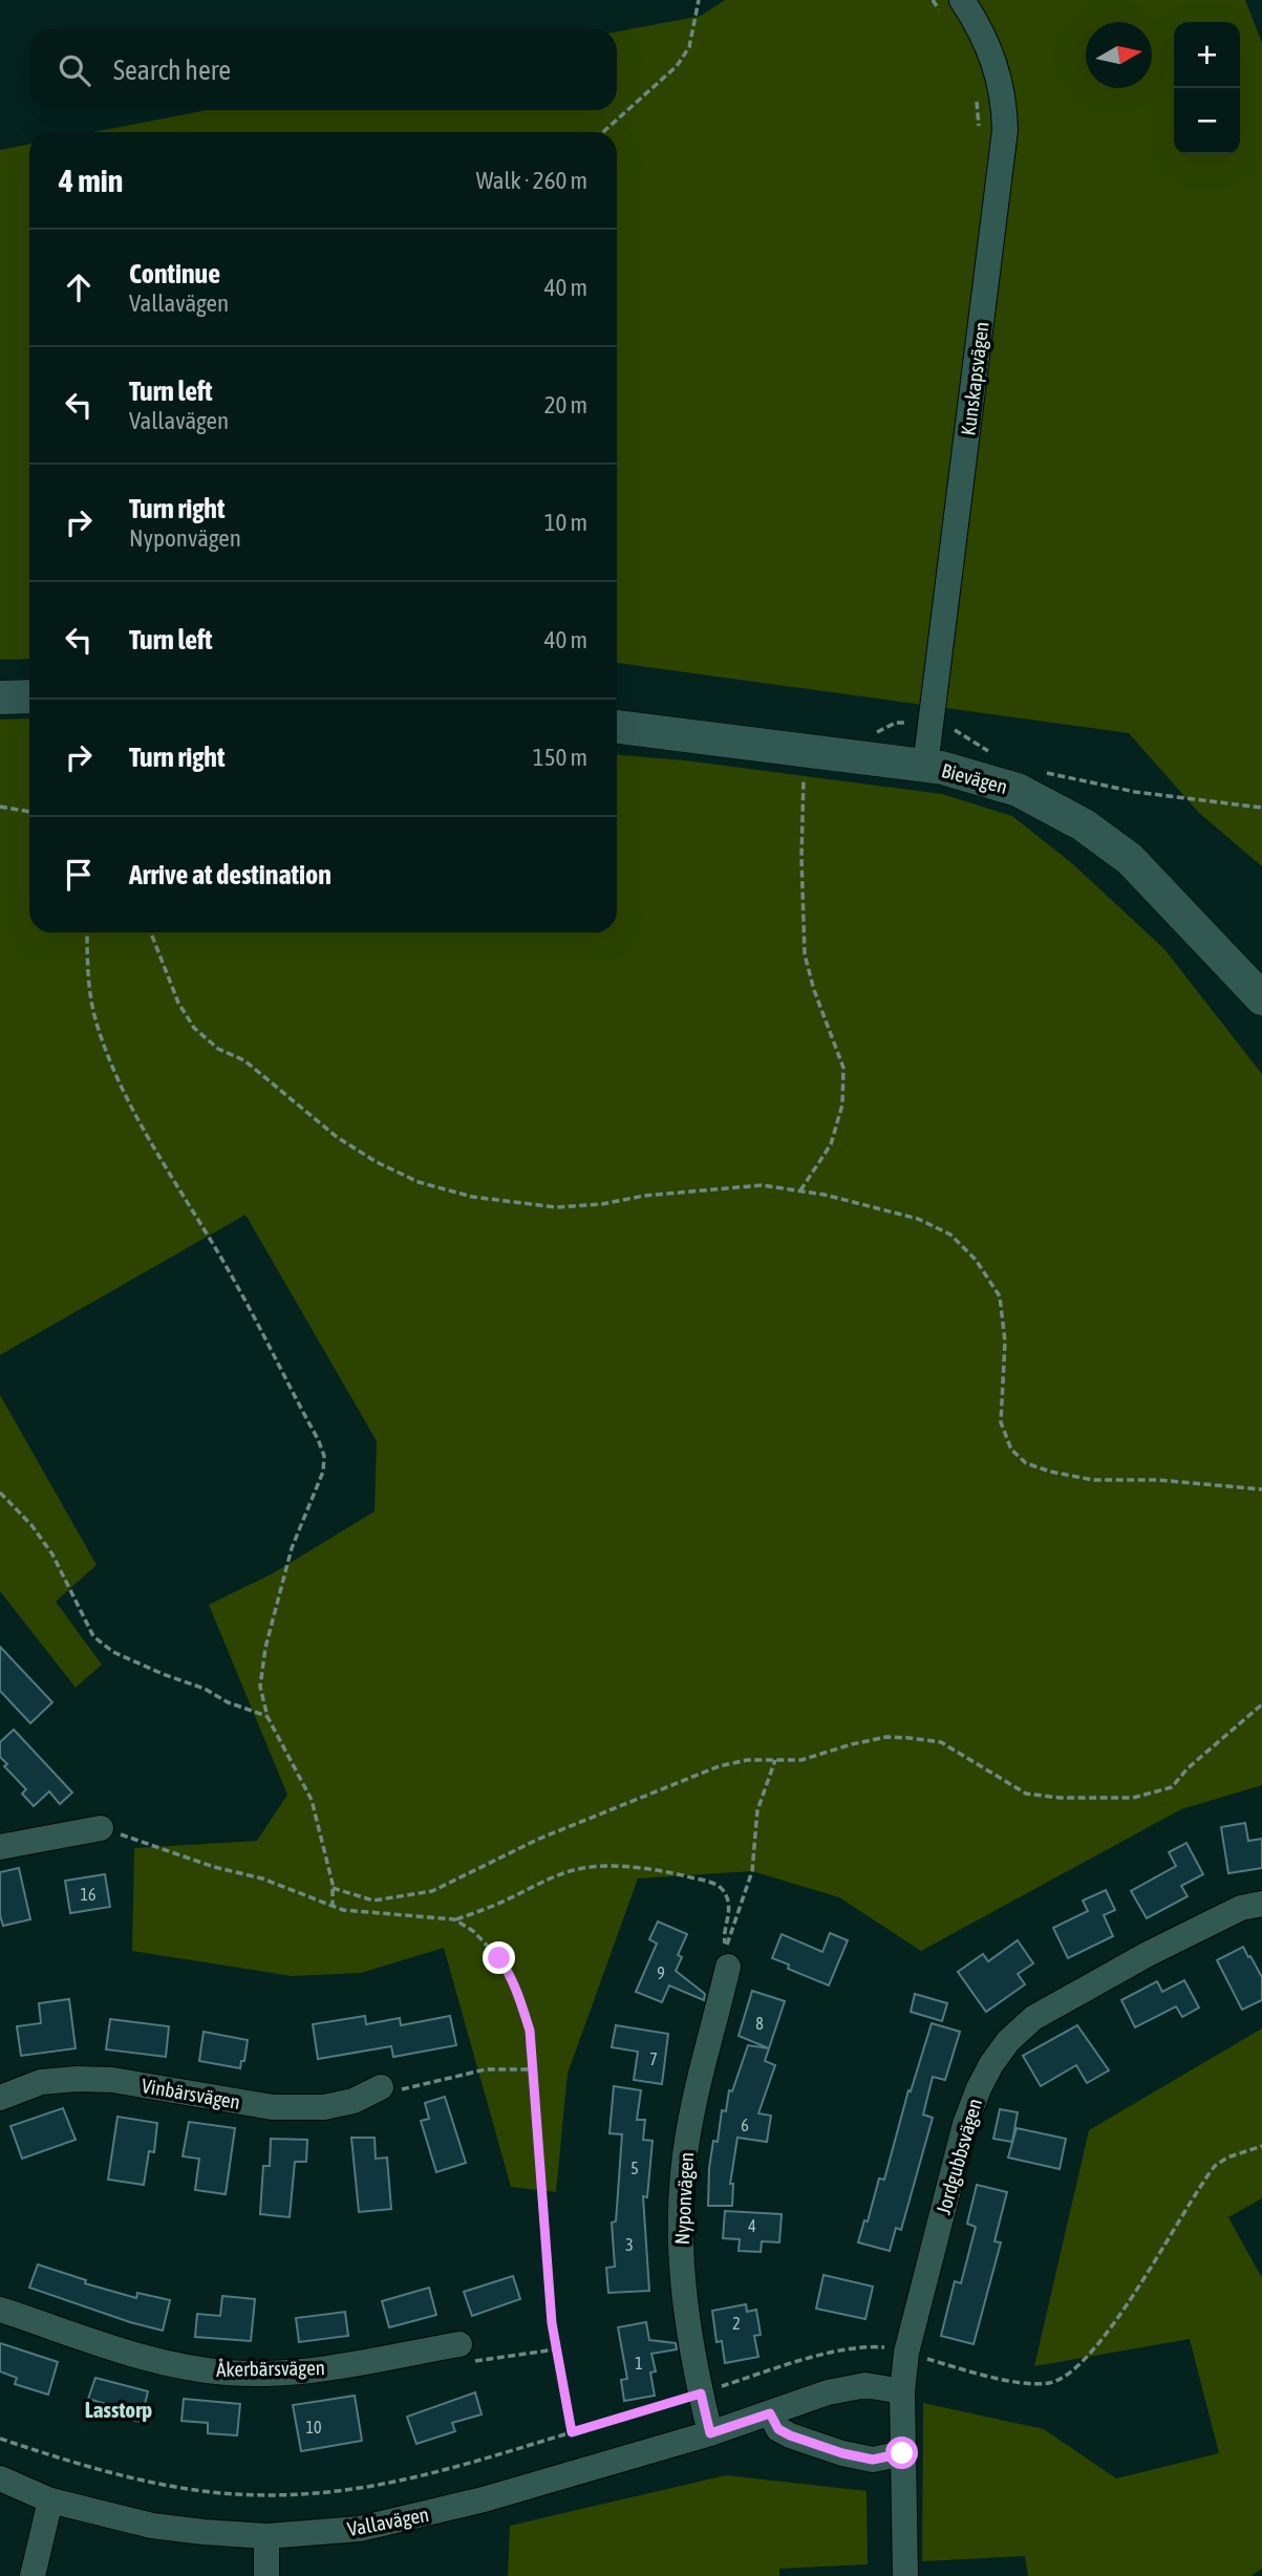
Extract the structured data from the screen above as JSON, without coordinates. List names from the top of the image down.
{
  "streets": {
    "street": [
      "Kunskapsvägen",
      "Bievägen",
      "Vinbärsvägen",
      "Jordgubbsvägen",
      "Nyponvägen",
      "Åkerbärsvägen",
      "Vallavägen"
    ]
  },
  "crossings": [
    ["Kunskapsvägen", "Bievägen"],
    ["Jordgubbsvägen", "Vallavägen"],
    ["Nyponvägen", "Vallavägen"]
  ],
  "districts": ["Lasstorp"],
  "house_numbers": [
    "16",
    "9",
    "8",
    "7",
    "6",
    "5",
    "4",
    "3",
    "2",
    "1",
    "10"
  ],
  "north": "right",
  "page": {
    "map_buttons": ["+", "−"],
    "search": "Search here",
    "heading": ["4 min", "Walk · 260 m"],
    "list": [
      ["Continue", "Vallavägen", "40 m"],
      ["Turn left", "Vallavägen", "20 m"],
      ["Turn right", "Nyponvägen", "10 m"],
      ["Turn left", "40 m"],
      ["Turn right", "150 m"],
      "Arrive at destination"
    ]
  }
}
